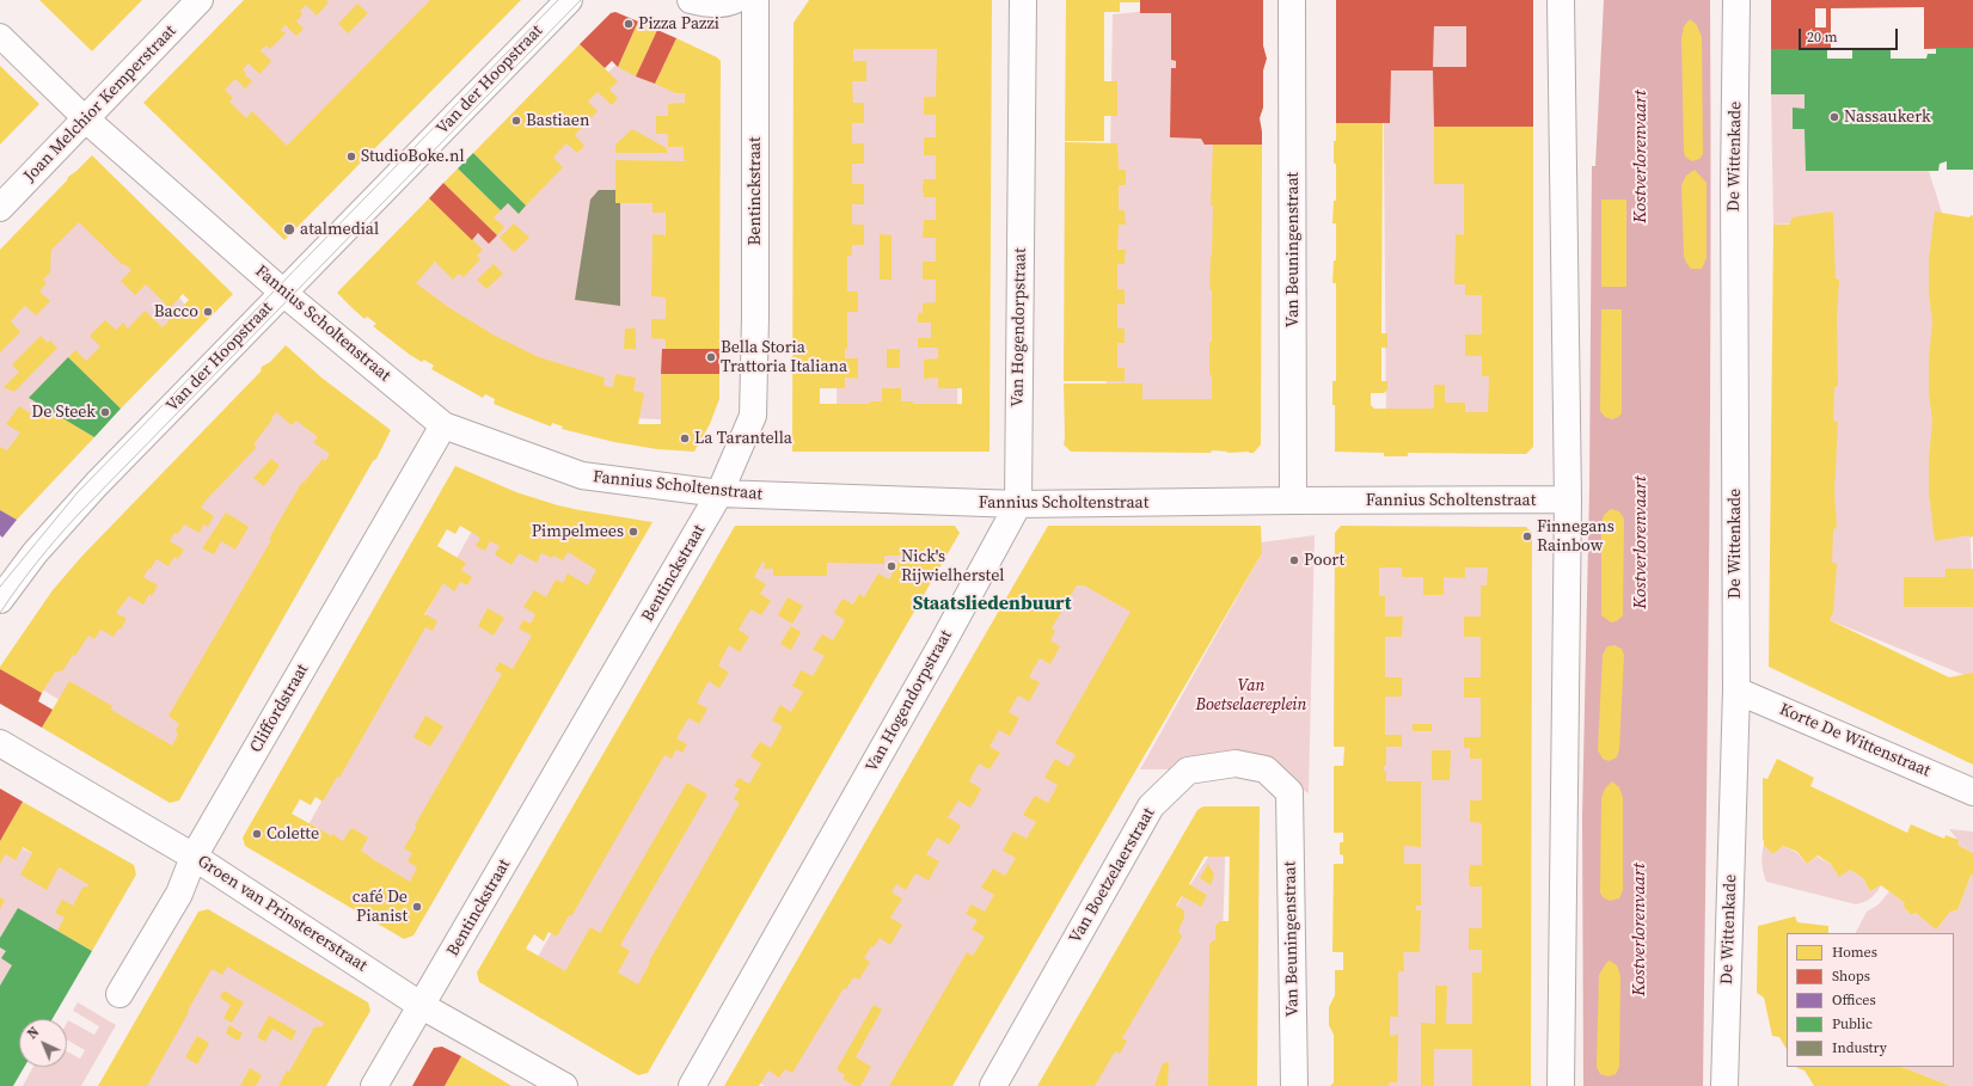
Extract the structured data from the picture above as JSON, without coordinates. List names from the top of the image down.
{
  "streets": {
    "street": [
      "Van der Hoopstraat",
      "Joan Melchior Kemperstraat",
      "De Wittenkade",
      "Bentinckstraat",
      "Van Beuningenstraat",
      "Fannius Scholtenstraat",
      "Van Hogendorpstraat",
      "Cliffordstraat",
      "Korte De Wittenstraat",
      "Van Boetzelaerstraat",
      "Groen van Prinstererstraat"
    ]
  },
  "crossings": [
    ["Van der Hoopstraat", "Fannius Scholtenstraat"],
    ["Joan Melchior Kemperstraat", "Fannius Scholtenstraat"],
    ["De Wittenkade", "Korte De Wittenstraat"],
    ["Bentinckstraat", "Fannius Scholtenstraat"],
    ["Bentinckstraat", "Groen van Prinstererstraat"],
    ["Van Beuningenstraat", "Fannius Scholtenstraat"],
    ["Van Beuningenstraat", "Van Boetzelaerstraat"],
    ["Fannius Scholtenstraat", "Van Hogendorpstraat"],
    ["Fannius Scholtenstraat", "Cliffordstraat"],
    ["Cliffordstraat", "Groen van Prinstererstraat"]
  ],
  "districts": ["Staatsliedenbuurt"],
  "water": ["Kostverlorenvaart"],
  "parks": ["Van Boetselaereplein"],
  "places": [
    "Pizza Pazzi",
    "Nassaukerk",
    "Bastiaen",
    "StudioBoke.nl",
    "atalmedial",
    "Bacco",
    "Bella Storia Trattoria Italiana",
    "De Steek",
    "La Tarantella",
    "Pimpelmees",
    "Finnegans Rainbow",
    "Poort",
    "Nick's Rijwielherstel",
    "Colette",
    "café De Pianist"
  ],
  "legend": [
    "Homes",
    "Shops",
    "Offices",
    "Public",
    "Industry"
  ],
  "scale_bar": "20 m",
  "north": "top left"
}
